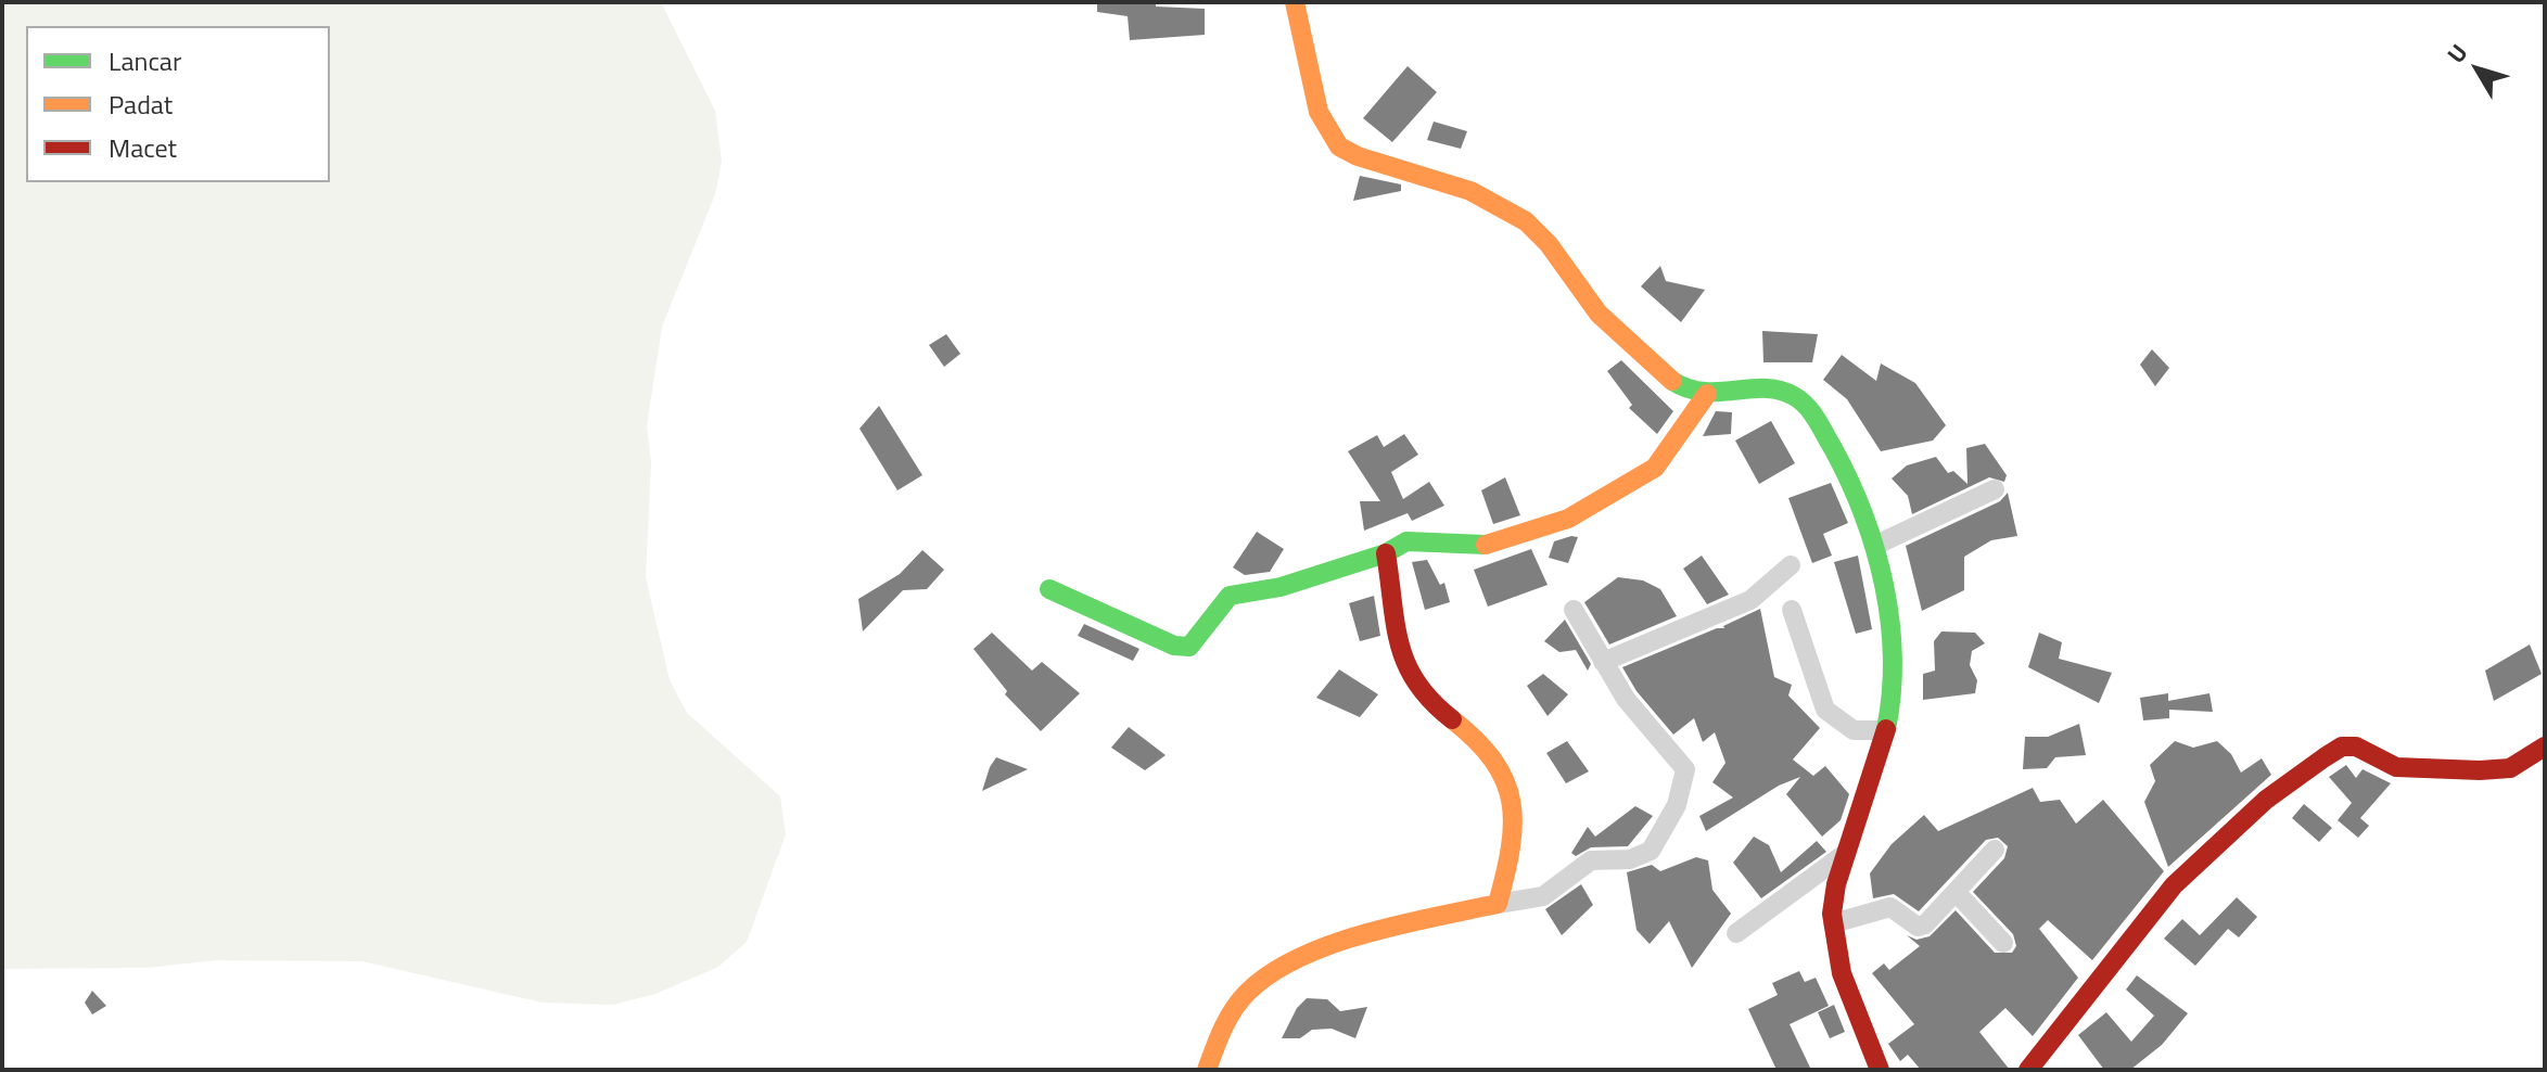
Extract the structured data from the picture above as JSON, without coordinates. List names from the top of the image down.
{
  "legend": ["Lancar", "Padat", "Macet"],
  "north": "top left"
}
